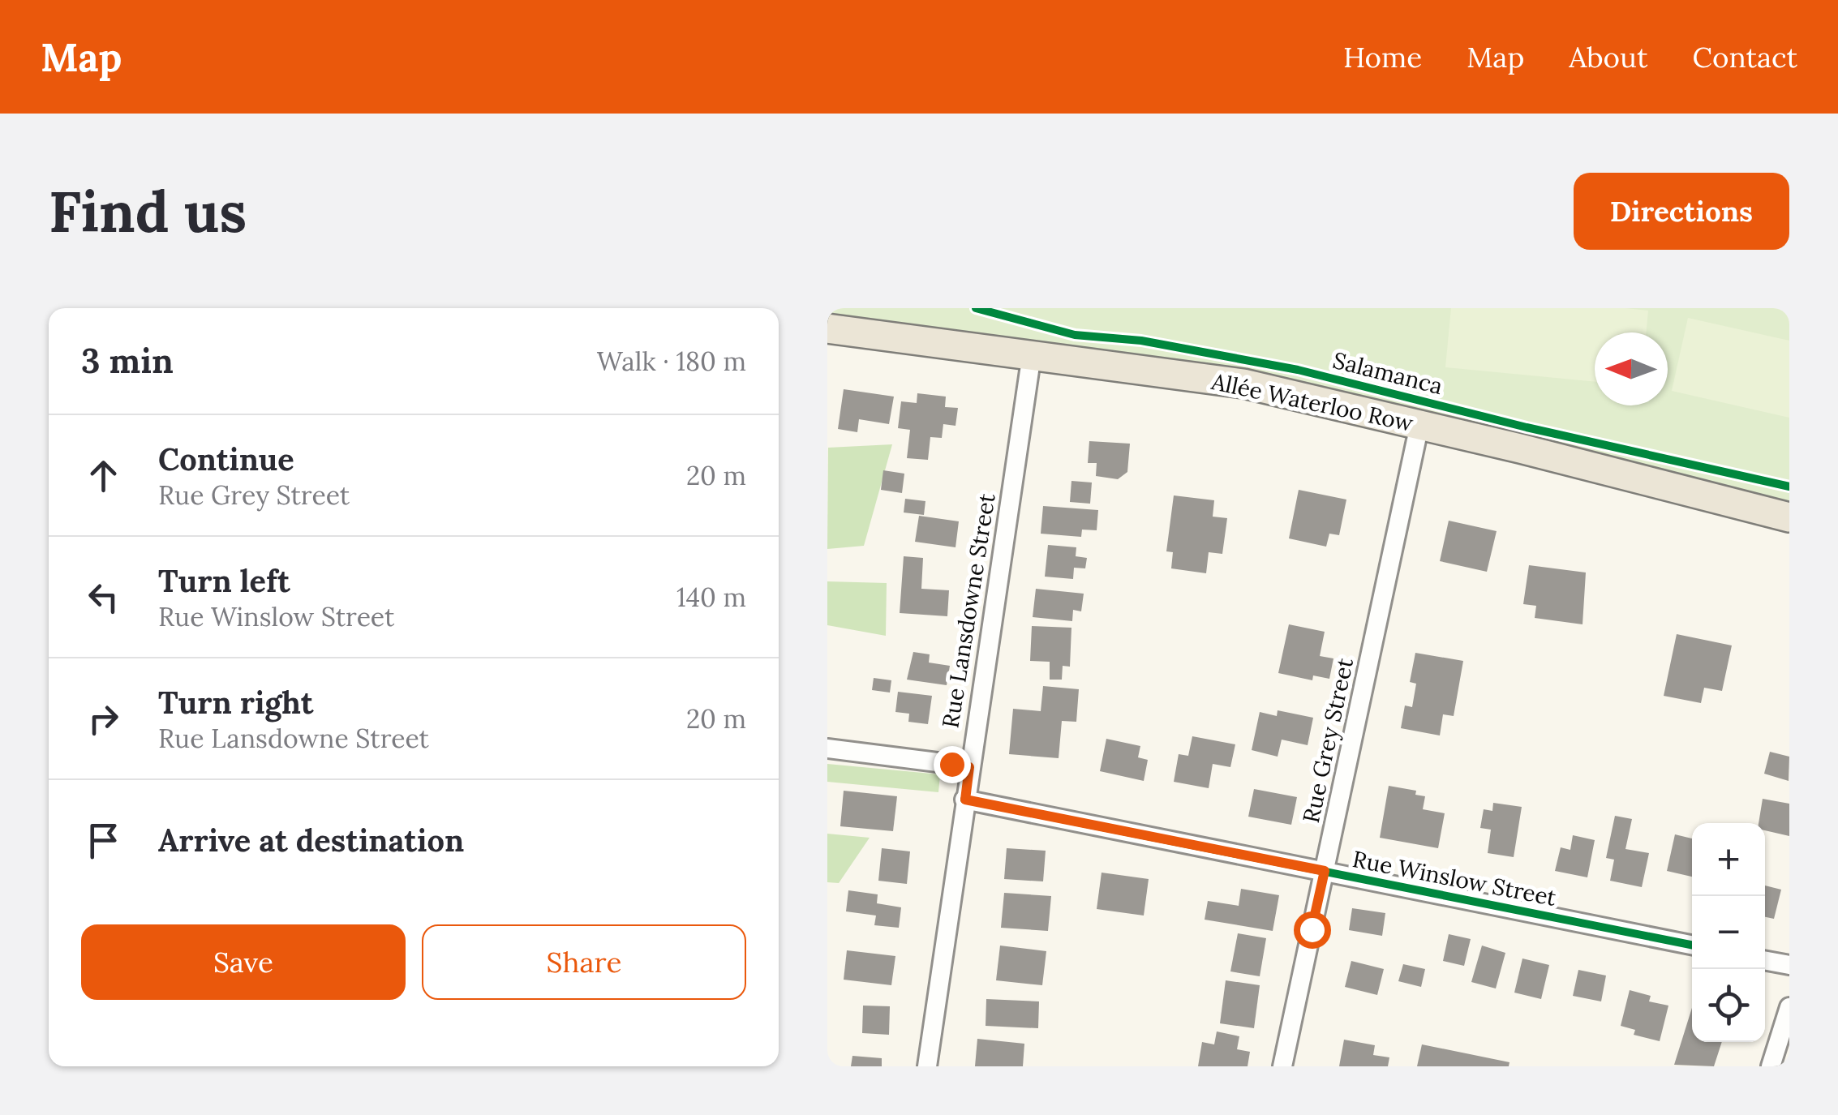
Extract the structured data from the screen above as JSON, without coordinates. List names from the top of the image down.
{
  "streets": {
    "main road": ["Allée Waterloo Row"],
    "street": ["Rue Lansdowne Street", "Rue Grey Street", "Rue Winslow Street"],
    "cycle path": ["Salamanca"]
  },
  "crossings": [
    ["Allée Waterloo Row", "Rue Lansdowne Street"],
    ["Allée Waterloo Row", "Rue Grey Street"],
    ["Rue Lansdowne Street", "Rue Winslow Street"],
    ["Rue Grey Street", "Rue Winslow Street"]
  ],
  "north": "left",
  "page": {
    "header": "Map",
    "nav": [
      "Home",
      "Map",
      "About",
      "Contact"
    ],
    "buttons": [
      "Directions",
      ["Save", "Share"]
    ],
    "title": "Find us",
    "heading": ["3 min", "Walk · 180 m"],
    "list": [
      ["Continue", "Rue Grey Street", "20 m"],
      ["Turn left", "Rue Winslow Street", "140 m"],
      ["Turn right", "Rue Lansdowne Street", "20 m"],
      "Arrive at destination"
    ],
    "map_buttons": ["+", "−"]
  }
}
